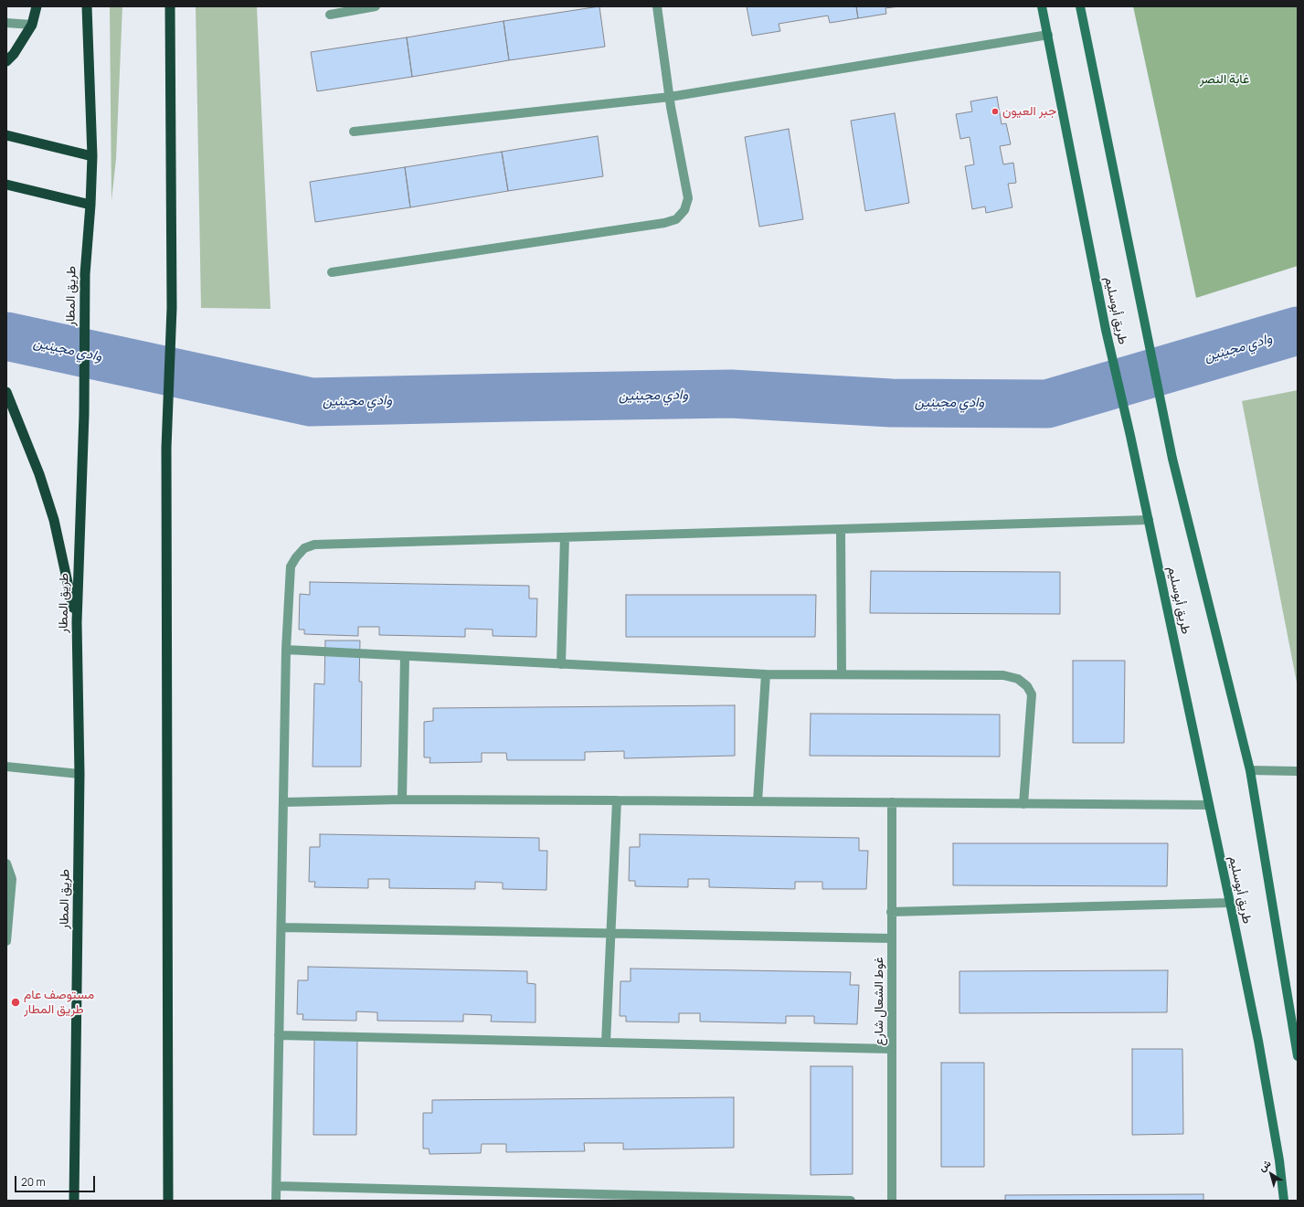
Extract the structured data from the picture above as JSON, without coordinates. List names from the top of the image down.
{
  "streets": {
    "highway": ["طريق المطار"],
    "main road": ["طريق أبوسليم"],
    "street": ["غوط الشعال شارع"]
  },
  "water": ["وادي مجينين"],
  "parks": ["غابة النصر"],
  "places": ["جبر العيون", "مستوصف عام طريق المطار"],
  "scale_bar": "20 m",
  "north": "top left"
}
